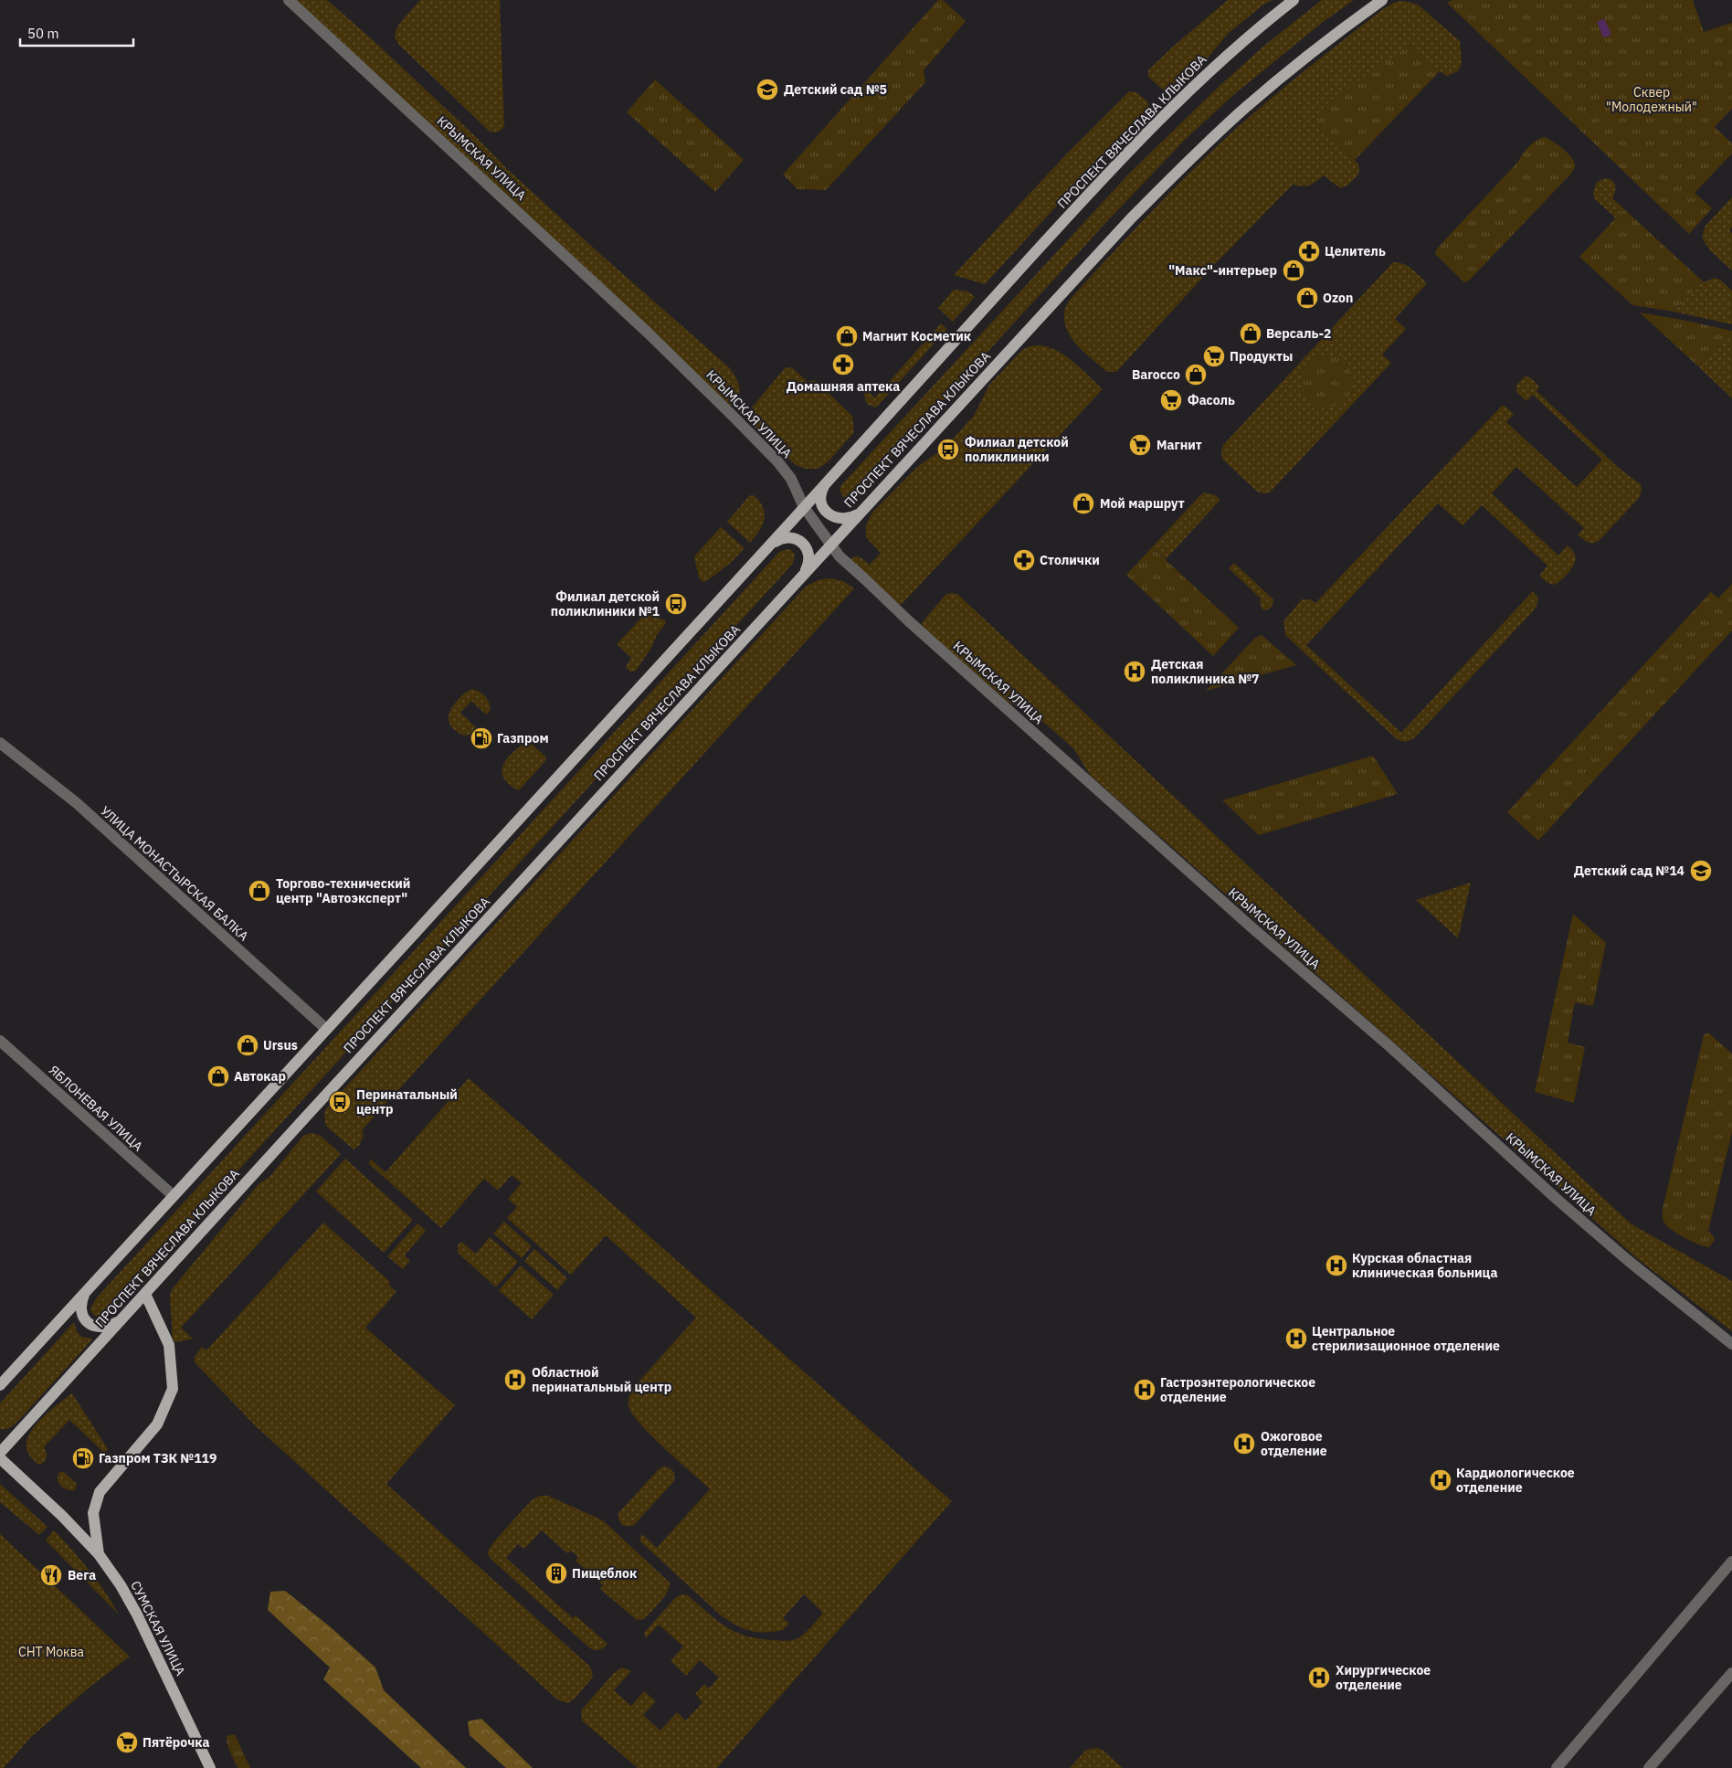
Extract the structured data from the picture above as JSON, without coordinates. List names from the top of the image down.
{
  "streets": {
    "main road": ["ПРОСПЕКТ ВЯЧЕСЛАВА КЛЫКОВА", "СУМСКАЯ УЛИЦА"],
    "street": ["КРЫМСКАЯ УЛИЦА", "УЛИЦА МОНАСТЫРСКАЯ БАЛКА", "ЯБЛОНЕВАЯ УЛИЦА"]
  },
  "crossings": [
    ["ПРОСПЕКТ ВЯЧЕСЛАВА КЛЫКОВА", "КРЫМСКАЯ УЛИЦА"],
    ["ПРОСПЕКТ ВЯЧЕСЛАВА КЛЫКОВА", "УЛИЦА МОНАСТЫРСКАЯ БАЛКА"],
    ["ПРОСПЕКТ ВЯЧЕСЛАВА КЛЫКОВА", "ЯБЛОНЕВАЯ УЛИЦА"]
  ],
  "parks": ["Сквер \"Молодежный\"", "СНТ Моква"],
  "places": {
    "school or university": ["Детский сад №5", "Детский сад №14"],
    "pharmacy": ["Целитель", "Домашняя аптека", "Столички"],
    "shop": [
      "\"Макс\"-интерьер",
      "Ozon",
      "Версаль-2",
      "Магнит Косметик",
      "Barocco",
      "Мой маршрут",
      "Торгово-технический центр \"Автоэксперт\"",
      "Ursus",
      "Автокар"
    ],
    "supermarket": [
      "Продукты",
      "Фасоль",
      "Магнит",
      "Пятёрочка"
    ],
    "bus stop": ["Филиал детской поликлиники", "Филиал детской поликлиники №1", "Перинатальный центр"],
    "hospital": [
      "Детская поликлиника №7",
      "Курская областная клиническая больница",
      "Центральное стерилизационное отделение",
      "Областной перинатальный центр",
      "Гастроэнтерологическое отделение",
      "Ожоговое отделение",
      "Кардиологическое отделение",
      "Хирургическое отделение"
    ],
    "fuel station": ["Газпром", "Газпром ТЗК №119"],
    "building": ["Пищеблок"],
    "restaurant": ["Вега"]
  },
  "scale_bar": "50 m"
}
